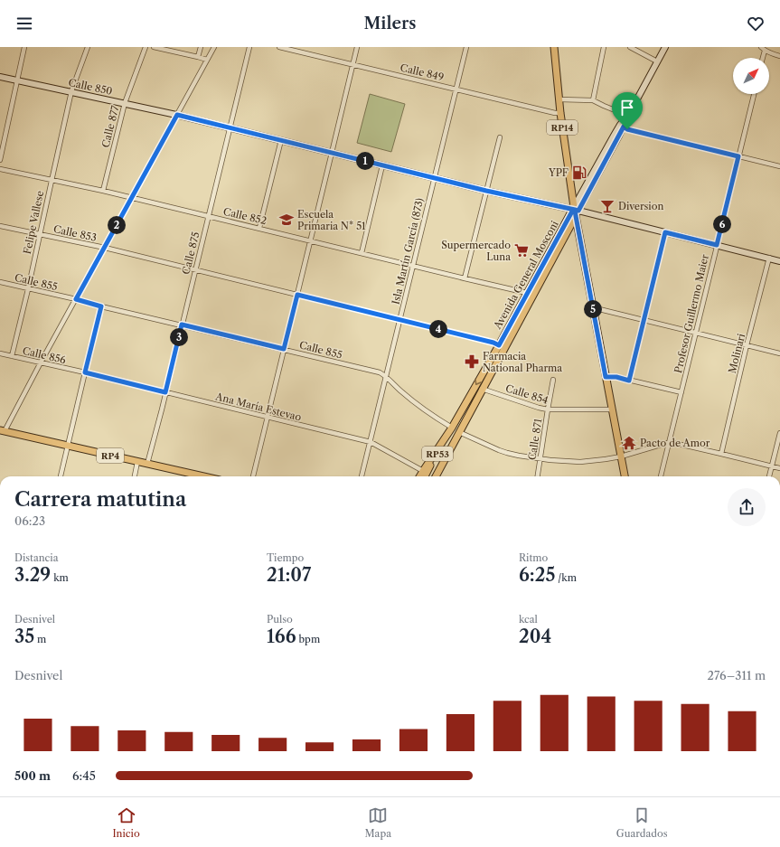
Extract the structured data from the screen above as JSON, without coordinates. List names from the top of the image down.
{
  "streets": {
    "main road": [
      "Calle 850",
      "RP14",
      "Avenida General Mosconi",
      "RP53",
      "RP4"
    ],
    "street": [
      "Calle 849",
      "Calle 877",
      "Calle 852",
      "Felipe Vallese",
      "Calle 853",
      "Isla Martín García (873)",
      "Calle 875",
      "Calle 855",
      "Profesor Guillermo Maier",
      "Molinari",
      "Calle 856",
      "Calle 854",
      "Ana María Estevao",
      "Calle 871"
    ]
  },
  "crossings": [
    ["Calle 849", "RP14"],
    ["Calle 849", "Isla Martín García (873)"],
    ["Calle 850", "Calle 877"],
    ["Calle 850", "RP14"],
    ["Calle 850", "Felipe Vallese"],
    ["Calle 850", "Isla Martín García (873)"],
    ["Calle 850", "Calle 875"],
    ["Calle 850", "Avenida General Mosconi"],
    ["Calle 850", "Profesor Guillermo Maier"],
    ["Calle 850", "Molinari"],
    ["Calle 877", "Calle 852"],
    ["RP14", "Avenida General Mosconi"],
    ["RP14", "Calle 854"],
    ["Calle 852", "Felipe Vallese"],
    ["Calle 852", "Isla Martín García (873)"],
    ["Calle 852", "Calle 875"],
    ["Calle 852", "Avenida General Mosconi"],
    ["Felipe Vallese", "Calle 853"],
    ["Felipe Vallese", "Calle 855"],
    ["Felipe Vallese", "Calle 856"],
    ["Calle 853", "Isla Martín García (873)"],
    ["Calle 853", "Calle 875"],
    ["Calle 853", "Avenida General Mosconi"],
    ["Isla Martín García (873)", "Calle 855"],
    ["Isla Martín García (873)", "Ana María Estevao"],
    ["Calle 875", "Calle 855"],
    ["Calle 875", "Ana María Estevao"],
    ["Calle 875", "RP4"],
    ["Avenida General Mosconi", "Calle 855"],
    ["Avenida General Mosconi", "Calle 854"],
    ["Avenida General Mosconi", "Ana María Estevao"],
    ["Avenida General Mosconi", "RP53"],
    ["Calle 855", "RP53"],
    ["Calle 856", "Ana María Estevao"],
    ["Calle 854", "Calle 871"]
  ],
  "places": {
    "fuel station": ["YPF"],
    "bar": ["Diversion"],
    "school or university": ["Escuela Primaria N* 51"],
    "supermarket": ["Supermercado Luna"],
    "pharmacy": ["Farmacia National Pharma"],
    "temple": ["Pacto de Amor"]
  },
  "north": "top right",
  "page": {
    "header": "Milers",
    "pins": [
      "1",
      "6",
      "2",
      "5",
      "4",
      "3"
    ],
    "heading": ["Carrera matutina", "06:23"],
    "stats": [
      ["Distancia", "3.29 km"],
      ["Tiempo", "21:07"],
      ["Ritmo", "6:25 /km"],
      ["Desnivel", "35 m"],
      ["Pulso", "166 bpm"],
      ["kcal", "204"]
    ],
    "chart": ["Desnivel", "276–311 m"],
    "list": [
      {
        "name": "500 m",
        "note": "6:45"
      }
    ],
    "tabs": ["Inicio", "Mapa", "Guardados"]
  }
}
